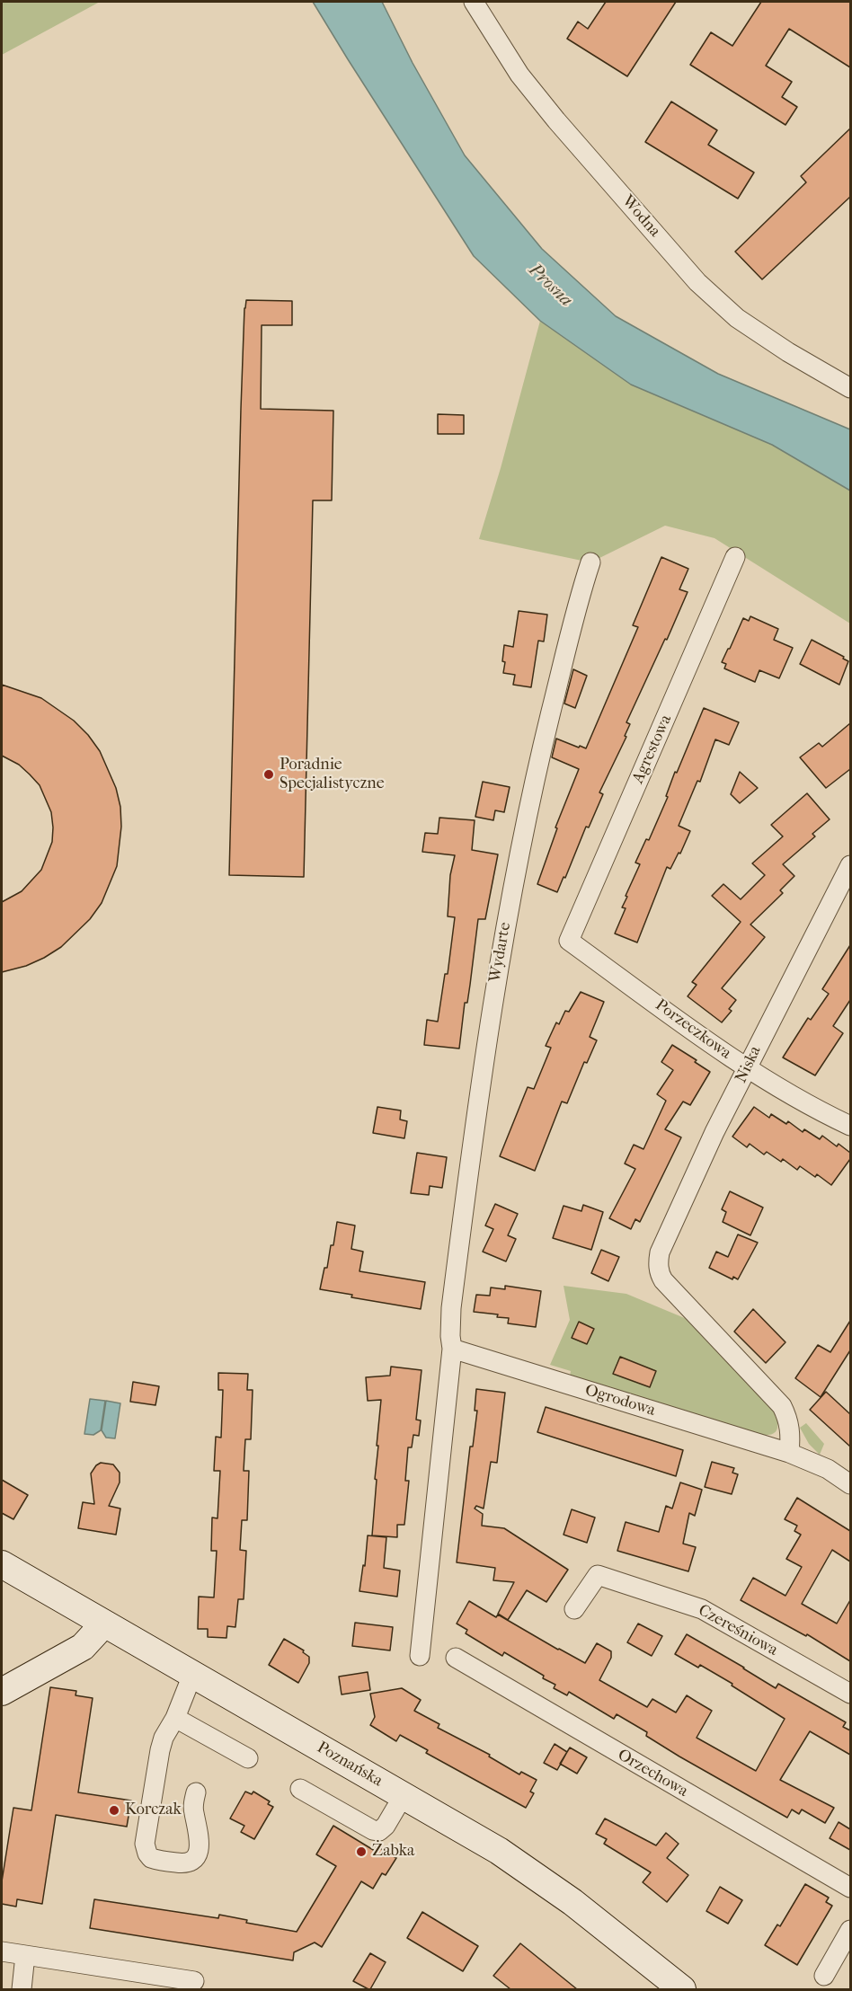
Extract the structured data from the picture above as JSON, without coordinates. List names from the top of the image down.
{
  "streets": {
    "street": [
      "Wodna",
      "Agrestowa",
      "Wydarte",
      "Porzeczkowa",
      "Niska",
      "Ogrodowa",
      "Czereśniowa",
      "Poznańska",
      "Orzechowa"
    ]
  },
  "crossings": [
    ["Agrestowa", "Porzeczkowa"],
    ["Wydarte", "Ogrodowa"],
    ["Porzeczkowa", "Niska"],
    ["Niska", "Ogrodowa"]
  ],
  "water": ["Prosna"],
  "places": ["Poradnie Specjalistyczne", "Korczak", "Żabka"]
}
